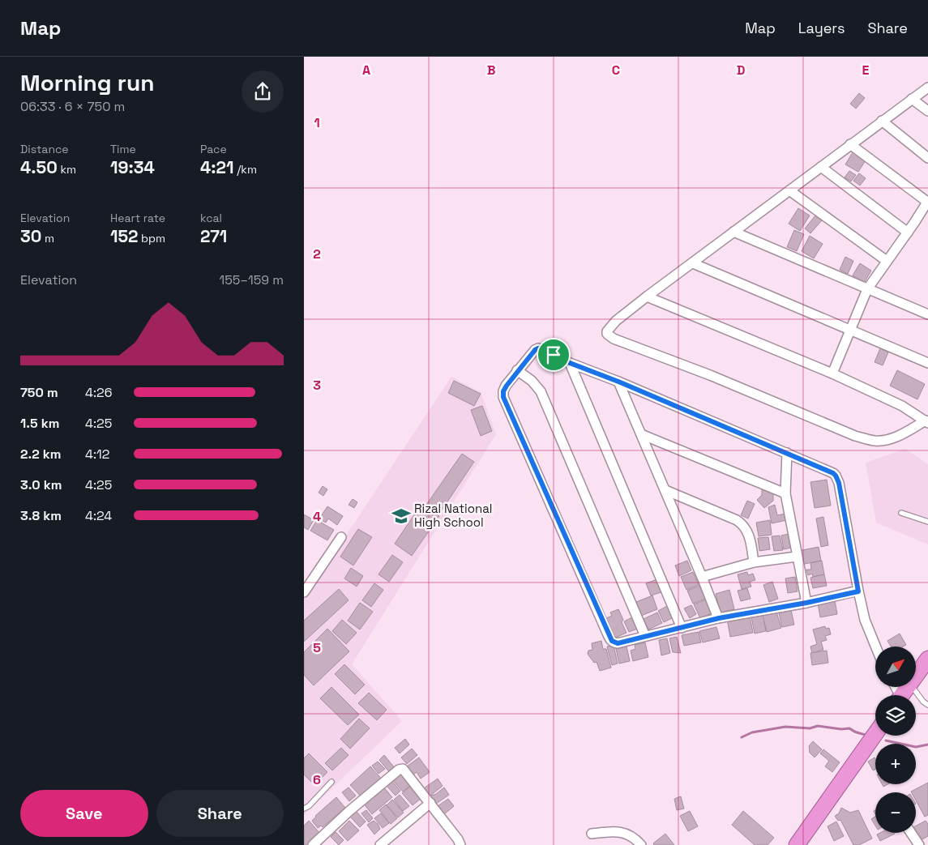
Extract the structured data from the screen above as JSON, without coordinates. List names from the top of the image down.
{
  "places": {
    "school or university": ["Rizal National High School"]
  },
  "north": "top right",
  "page": {
    "header": "Map",
    "nav": ["Map", "Layers", "Share"],
    "heading": ["Morning run", "06:33 · 6 × 750 m"],
    "stats": [
      ["Distance", "4.50 km"],
      ["Time", "19:34"],
      ["Pace", "4:21 /km"],
      ["Elevation", "30 m"],
      ["Heart rate", "152 bpm"],
      ["kcal", "271"]
    ],
    "chart": ["Elevation", "155–159 m"],
    "list": [
      {
        "name": "750 m",
        "note": "4:26"
      },
      {
        "name": "1.5 km",
        "note": "4:25"
      },
      {
        "name": "2.2 km",
        "note": "4:12"
      },
      {
        "name": "3.0 km",
        "note": "4:25"
      },
      {
        "name": "3.8 km",
        "note": "4:24"
      }
    ],
    "map_buttons": ["+", "−"],
    "buttons": ["Save", "Share"]
  },
  "grid": {
    "columns": [
      "A",
      "B",
      "C",
      "D",
      "E"
    ],
    "rows": [
      "1",
      "2",
      "3",
      "4",
      "5",
      "6"
    ]
  }
}
